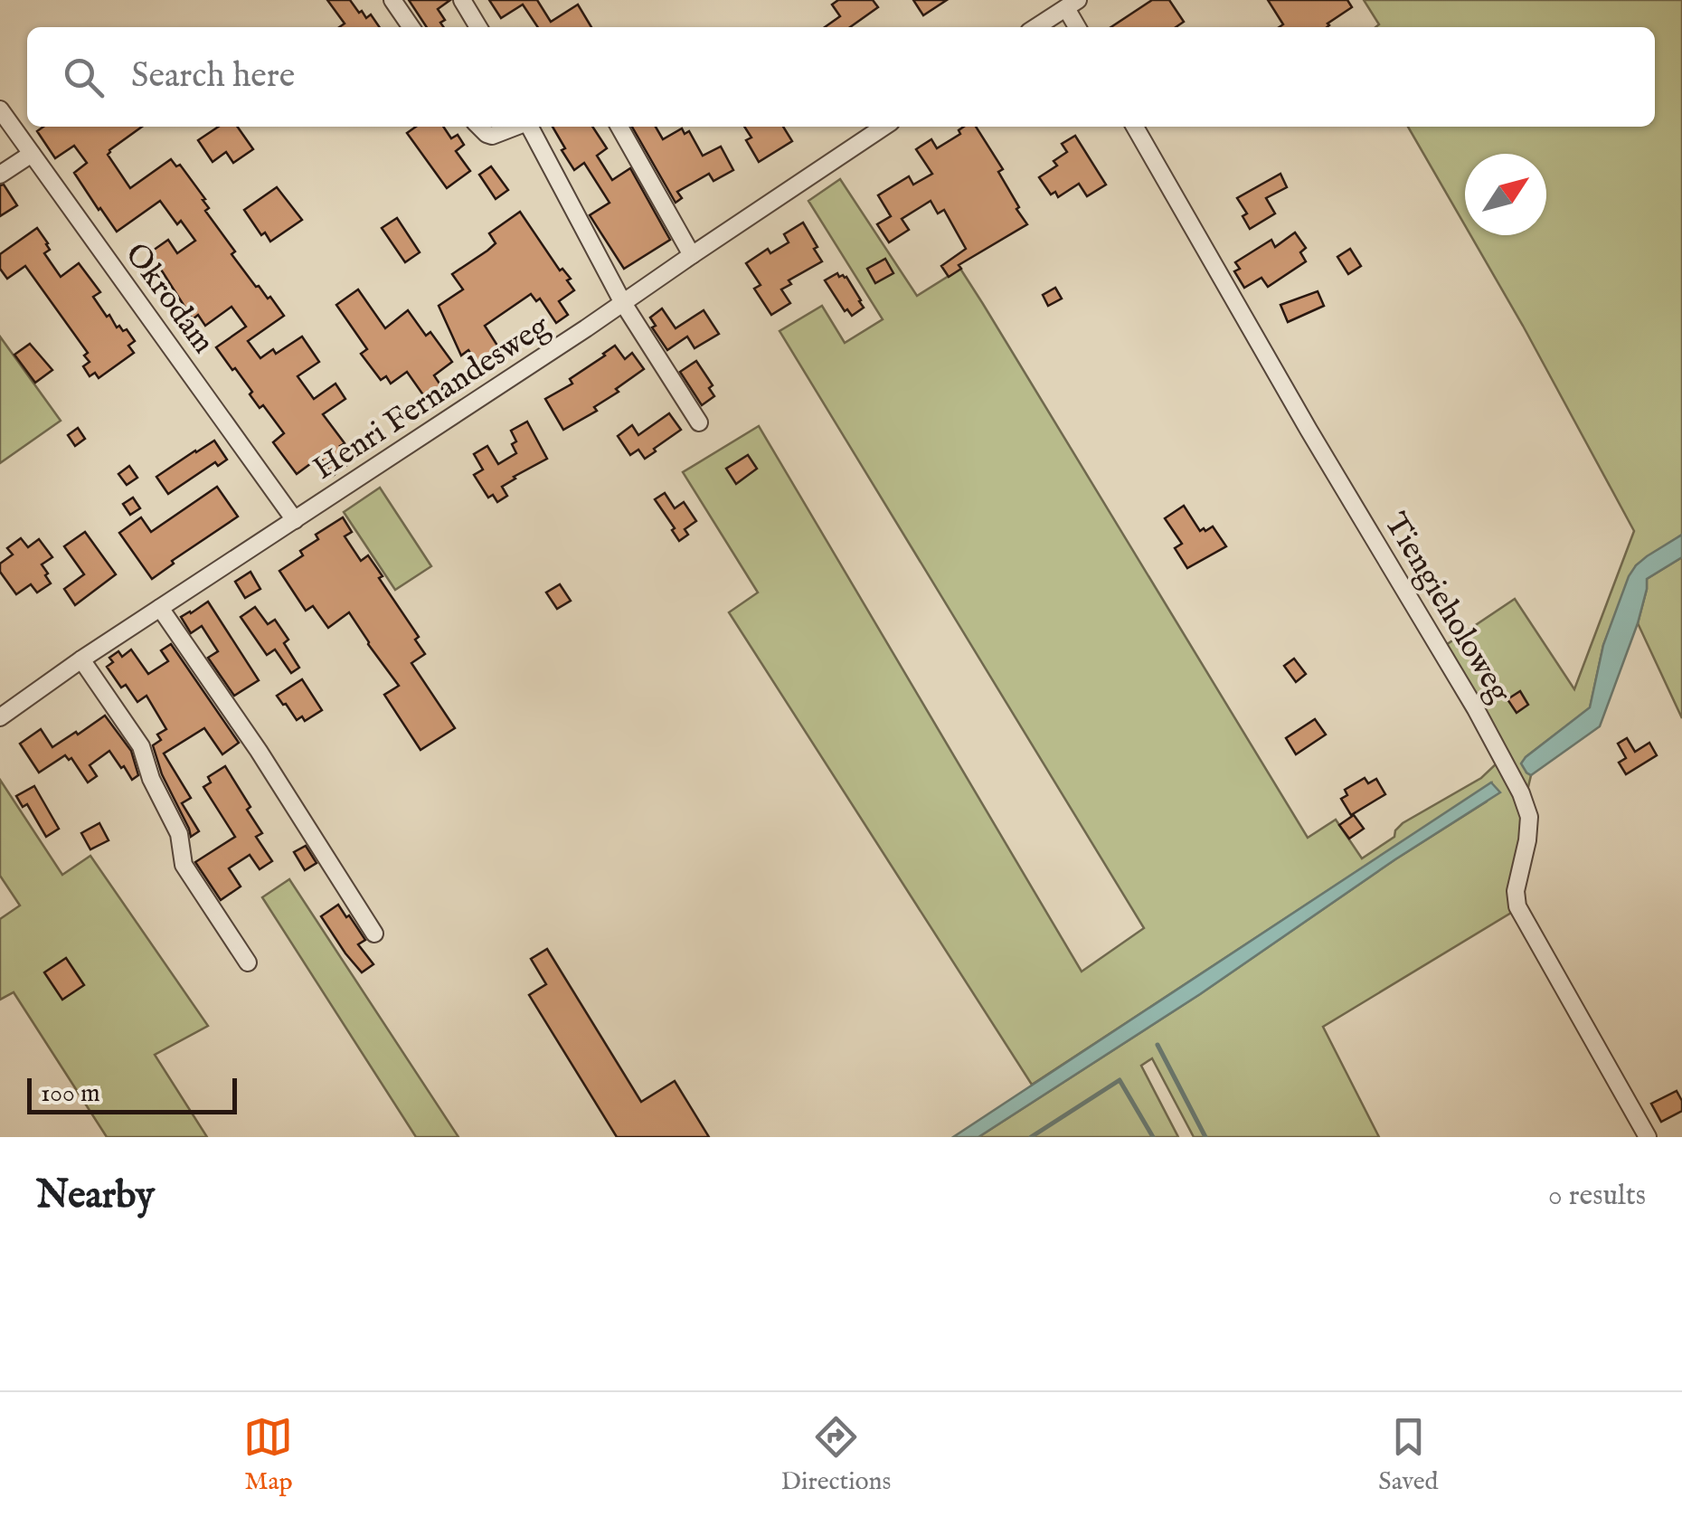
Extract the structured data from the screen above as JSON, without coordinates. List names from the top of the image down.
{
  "streets": {
    "street": ["Okrodam", "Henri Fernandesweg", "Tiengieholoweg"]
  },
  "crossings": [
    ["Okrodam", "Henri Fernandesweg"]
  ],
  "scale_bar": "100 m",
  "north": "top right",
  "page": {
    "search": "Search here",
    "scale": "100 m",
    "heading": ["Nearby", "0 results"],
    "nav": ["Map", "Directions", "Saved"]
  }
}
